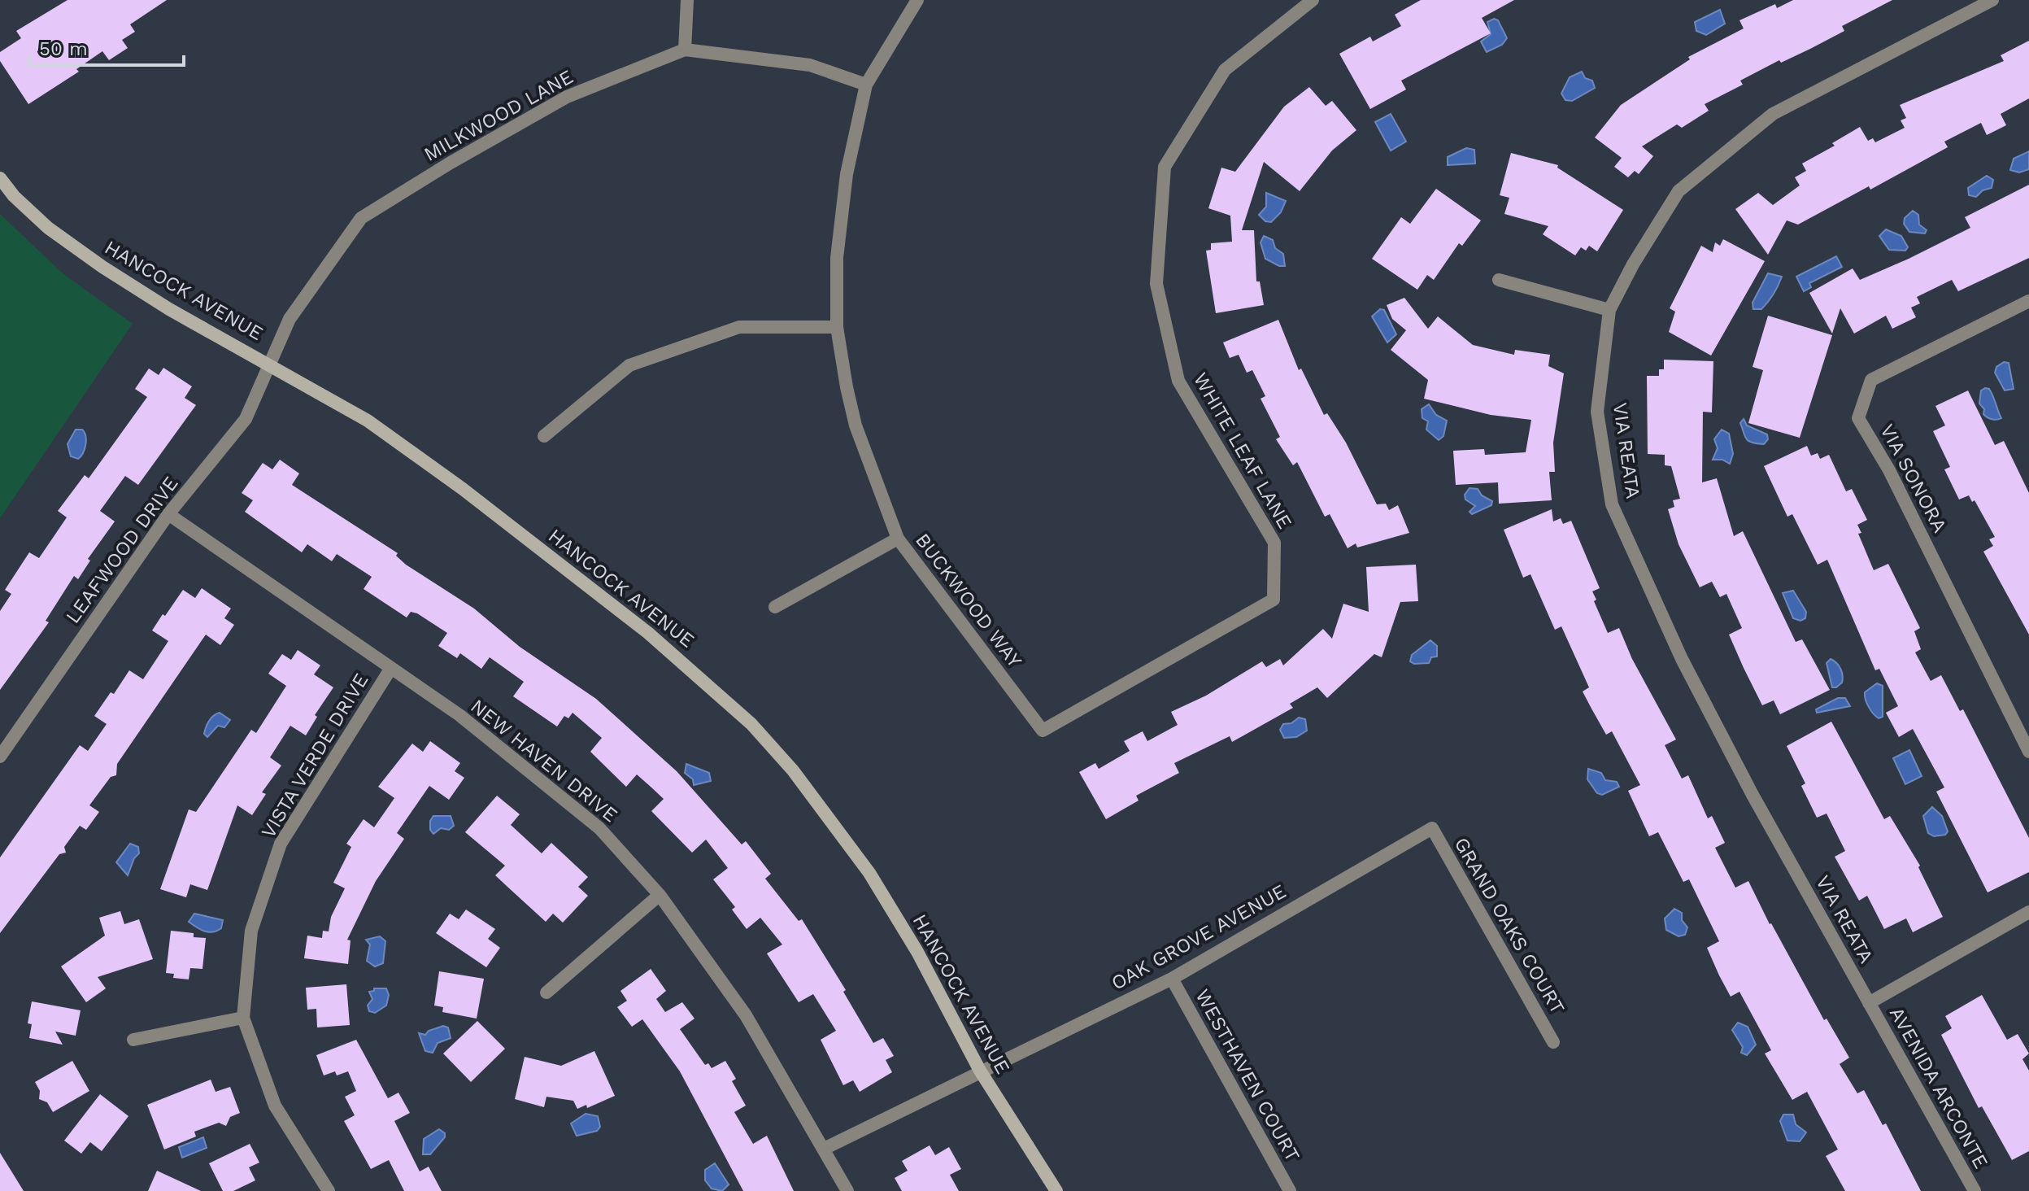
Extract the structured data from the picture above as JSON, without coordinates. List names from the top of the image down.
{
  "streets": {
    "main road": ["HANCOCK AVENUE"],
    "street": [
      "MILKWOOD LANE",
      "WHITE LEAF LANE",
      "VIA REATA",
      "VIA SONORA",
      "LEAFWOOD DRIVE",
      "BUCKWOOD WAY",
      "VISTA VERDE DRIVE",
      "NEW HAVEN DRIVE",
      "GRAND OAKS COURT",
      "OAK GROVE AVENUE",
      "WESTHAVEN COURT",
      "AVENIDA ARCONTE"
    ]
  },
  "crossings": [
    ["MILKWOOD LANE", "HANCOCK AVENUE"],
    ["MILKWOOD LANE", "LEAFWOOD DRIVE"],
    ["MILKWOOD LANE", "BUCKWOOD WAY"],
    ["HANCOCK AVENUE", "LEAFWOOD DRIVE"],
    ["HANCOCK AVENUE", "OAK GROVE AVENUE"],
    ["WHITE LEAF LANE", "BUCKWOOD WAY"],
    ["VIA REATA", "AVENIDA ARCONTE"],
    ["LEAFWOOD DRIVE", "NEW HAVEN DRIVE"],
    ["VISTA VERDE DRIVE", "NEW HAVEN DRIVE"],
    ["NEW HAVEN DRIVE", "OAK GROVE AVENUE"],
    ["GRAND OAKS COURT", "OAK GROVE AVENUE"],
    ["OAK GROVE AVENUE", "WESTHAVEN COURT"]
  ],
  "scale_bar": "50 m"
}
